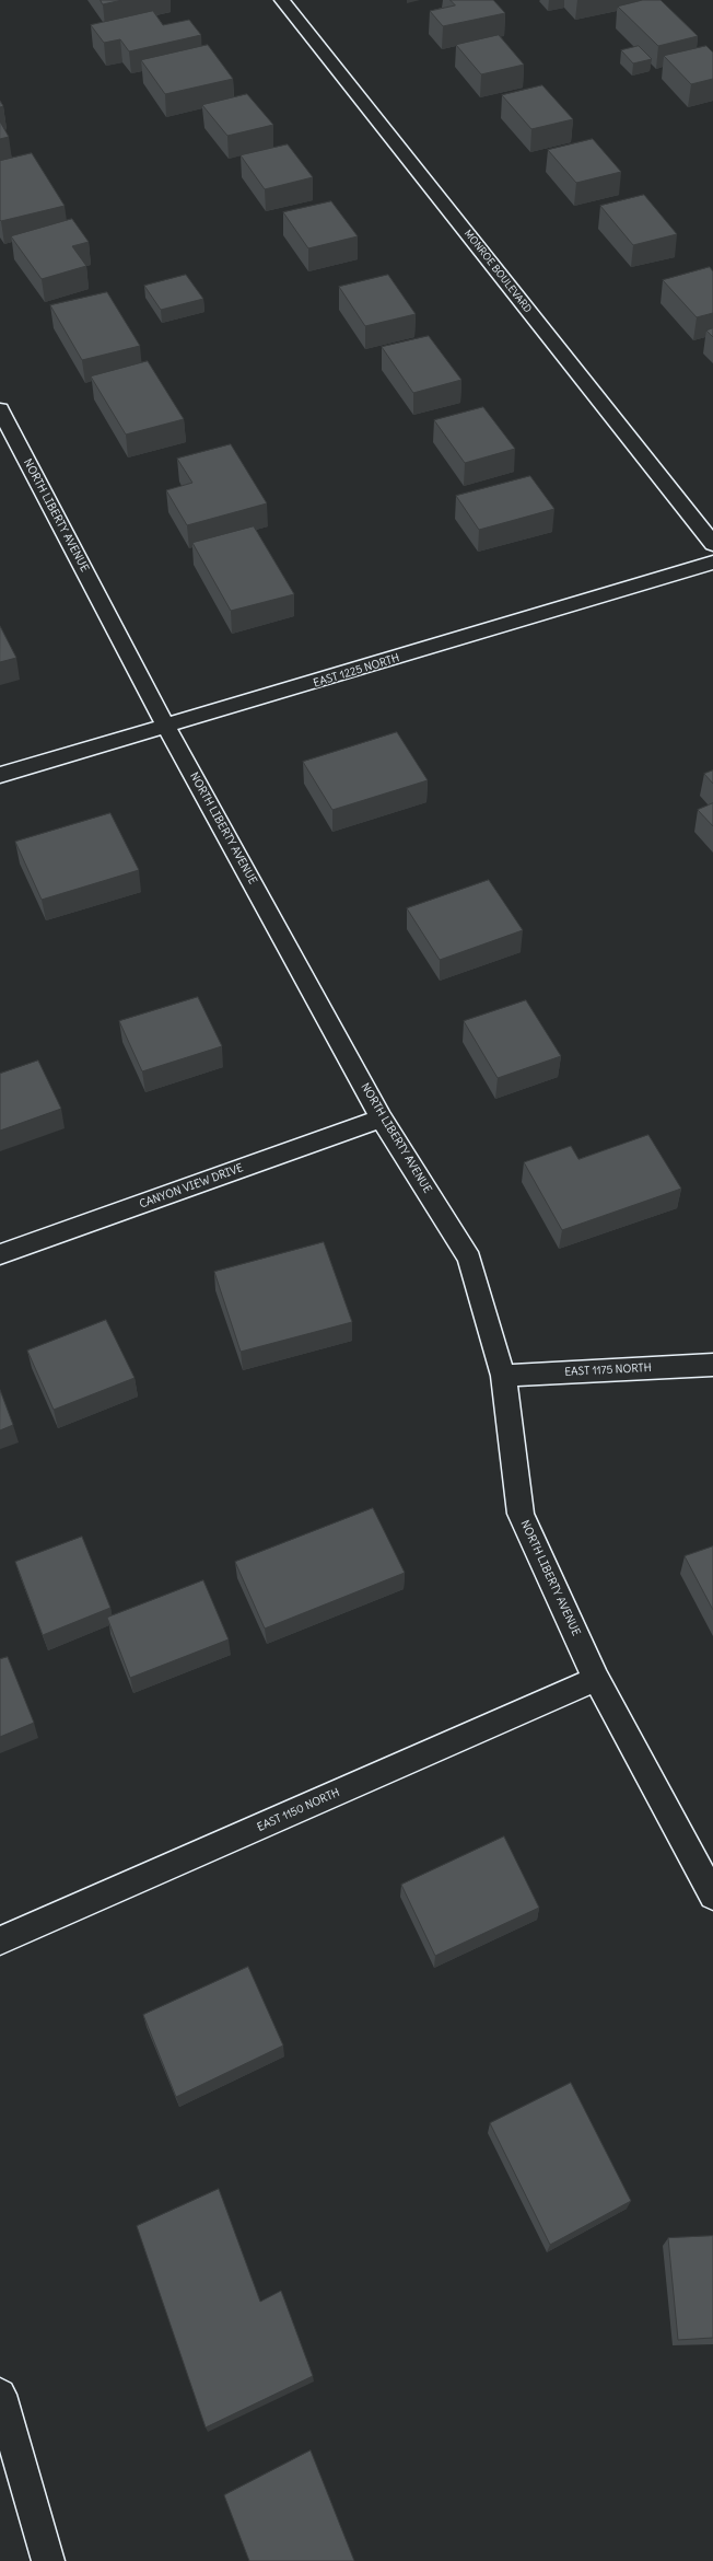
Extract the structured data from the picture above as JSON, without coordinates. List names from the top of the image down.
{
  "streets": {
    "street": [
      "MONROE BOULEVARD",
      "NORTH LIBERTY AVENUE",
      "EAST 1225 NORTH",
      "CANYON VIEW DRIVE",
      "EAST 1175 NORTH",
      "EAST 1150 NORTH"
    ]
  },
  "crossings": [
    ["NORTH LIBERTY AVENUE", "EAST 1225 NORTH"],
    ["NORTH LIBERTY AVENUE", "CANYON VIEW DRIVE"],
    ["NORTH LIBERTY AVENUE", "EAST 1175 NORTH"],
    ["NORTH LIBERTY AVENUE", "EAST 1150 NORTH"]
  ]
}
